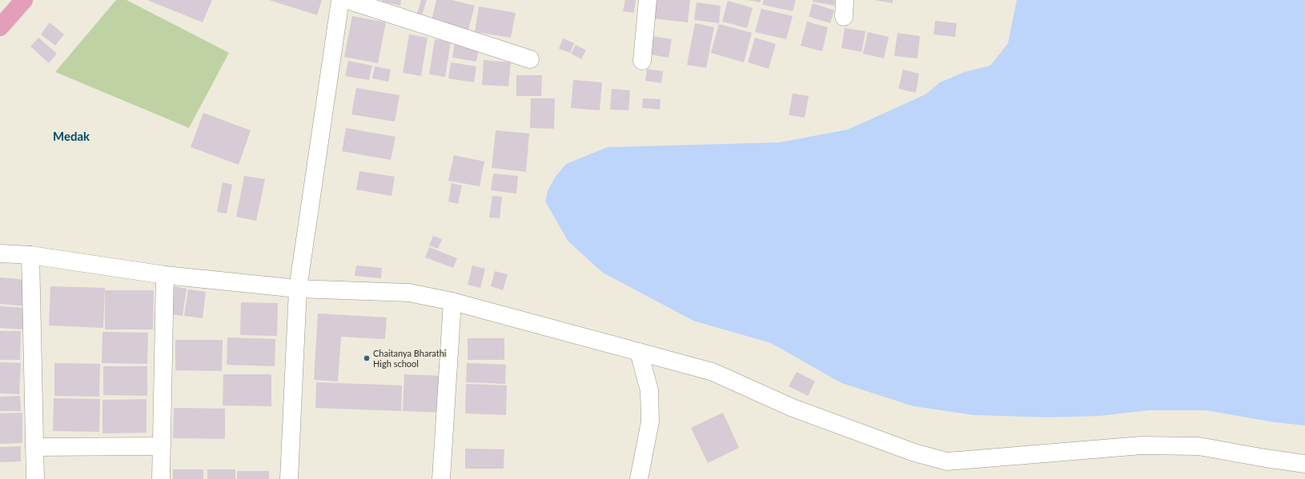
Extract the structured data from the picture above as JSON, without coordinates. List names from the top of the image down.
{
  "districts": ["Medak"],
  "places": ["Chaitanya Bharathi High school"]
}
